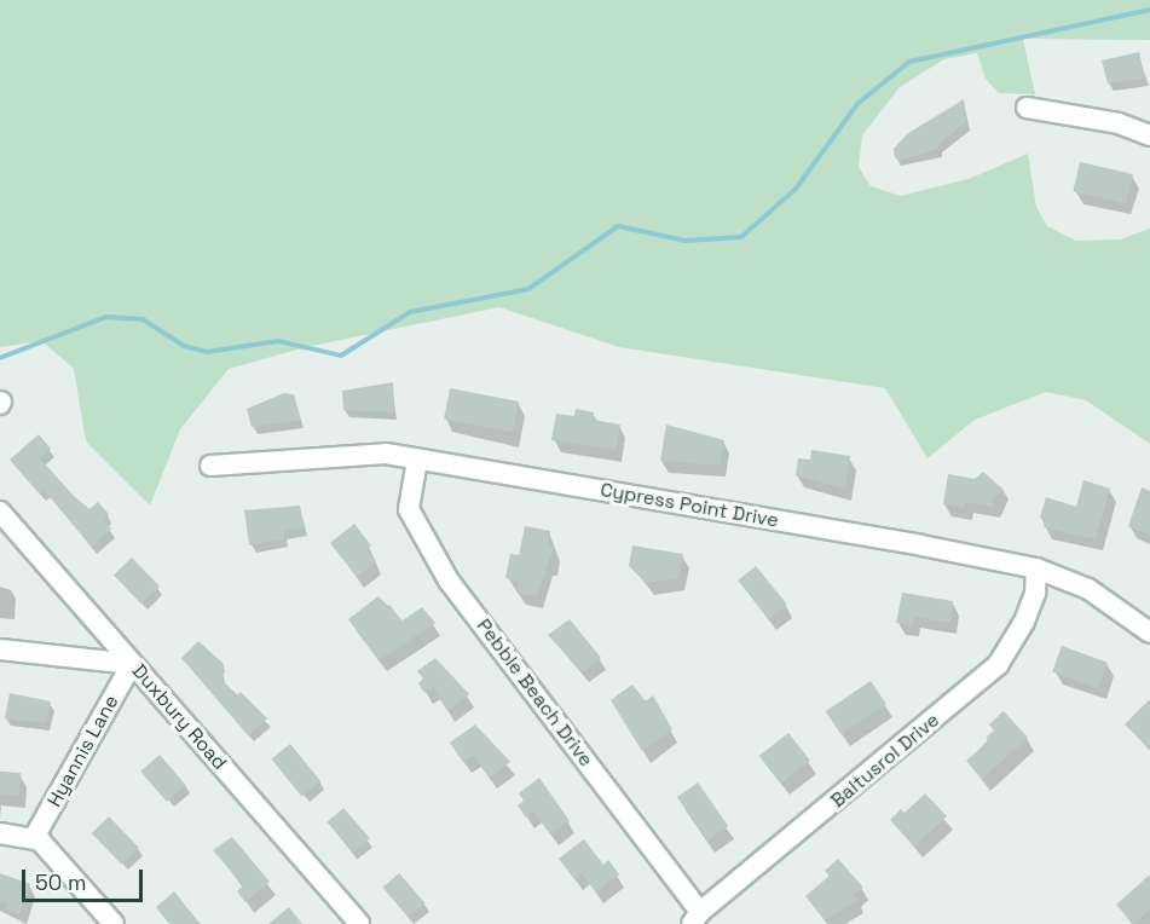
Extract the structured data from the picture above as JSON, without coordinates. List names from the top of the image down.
{
  "streets": {
    "street": [
      "Cypress Point Drive",
      "Pebble Beach Drive",
      "Duxbury Road",
      "Hyannis Lane",
      "Baltusrol Drive"
    ]
  },
  "crossings": [
    ["Cypress Point Drive", "Pebble Beach Drive"],
    ["Cypress Point Drive", "Baltusrol Drive"],
    ["Pebble Beach Drive", "Baltusrol Drive"],
    ["Duxbury Road", "Hyannis Lane"]
  ],
  "scale_bar": "50 m"
}
